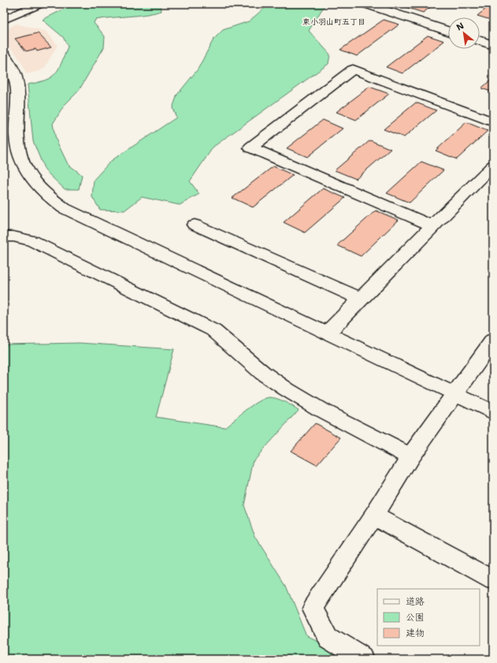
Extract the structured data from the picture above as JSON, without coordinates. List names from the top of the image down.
{
  "districts": ["東小羽山町五丁目"],
  "legend": ["道路", "公園", "建物"],
  "north": "top left"
}
